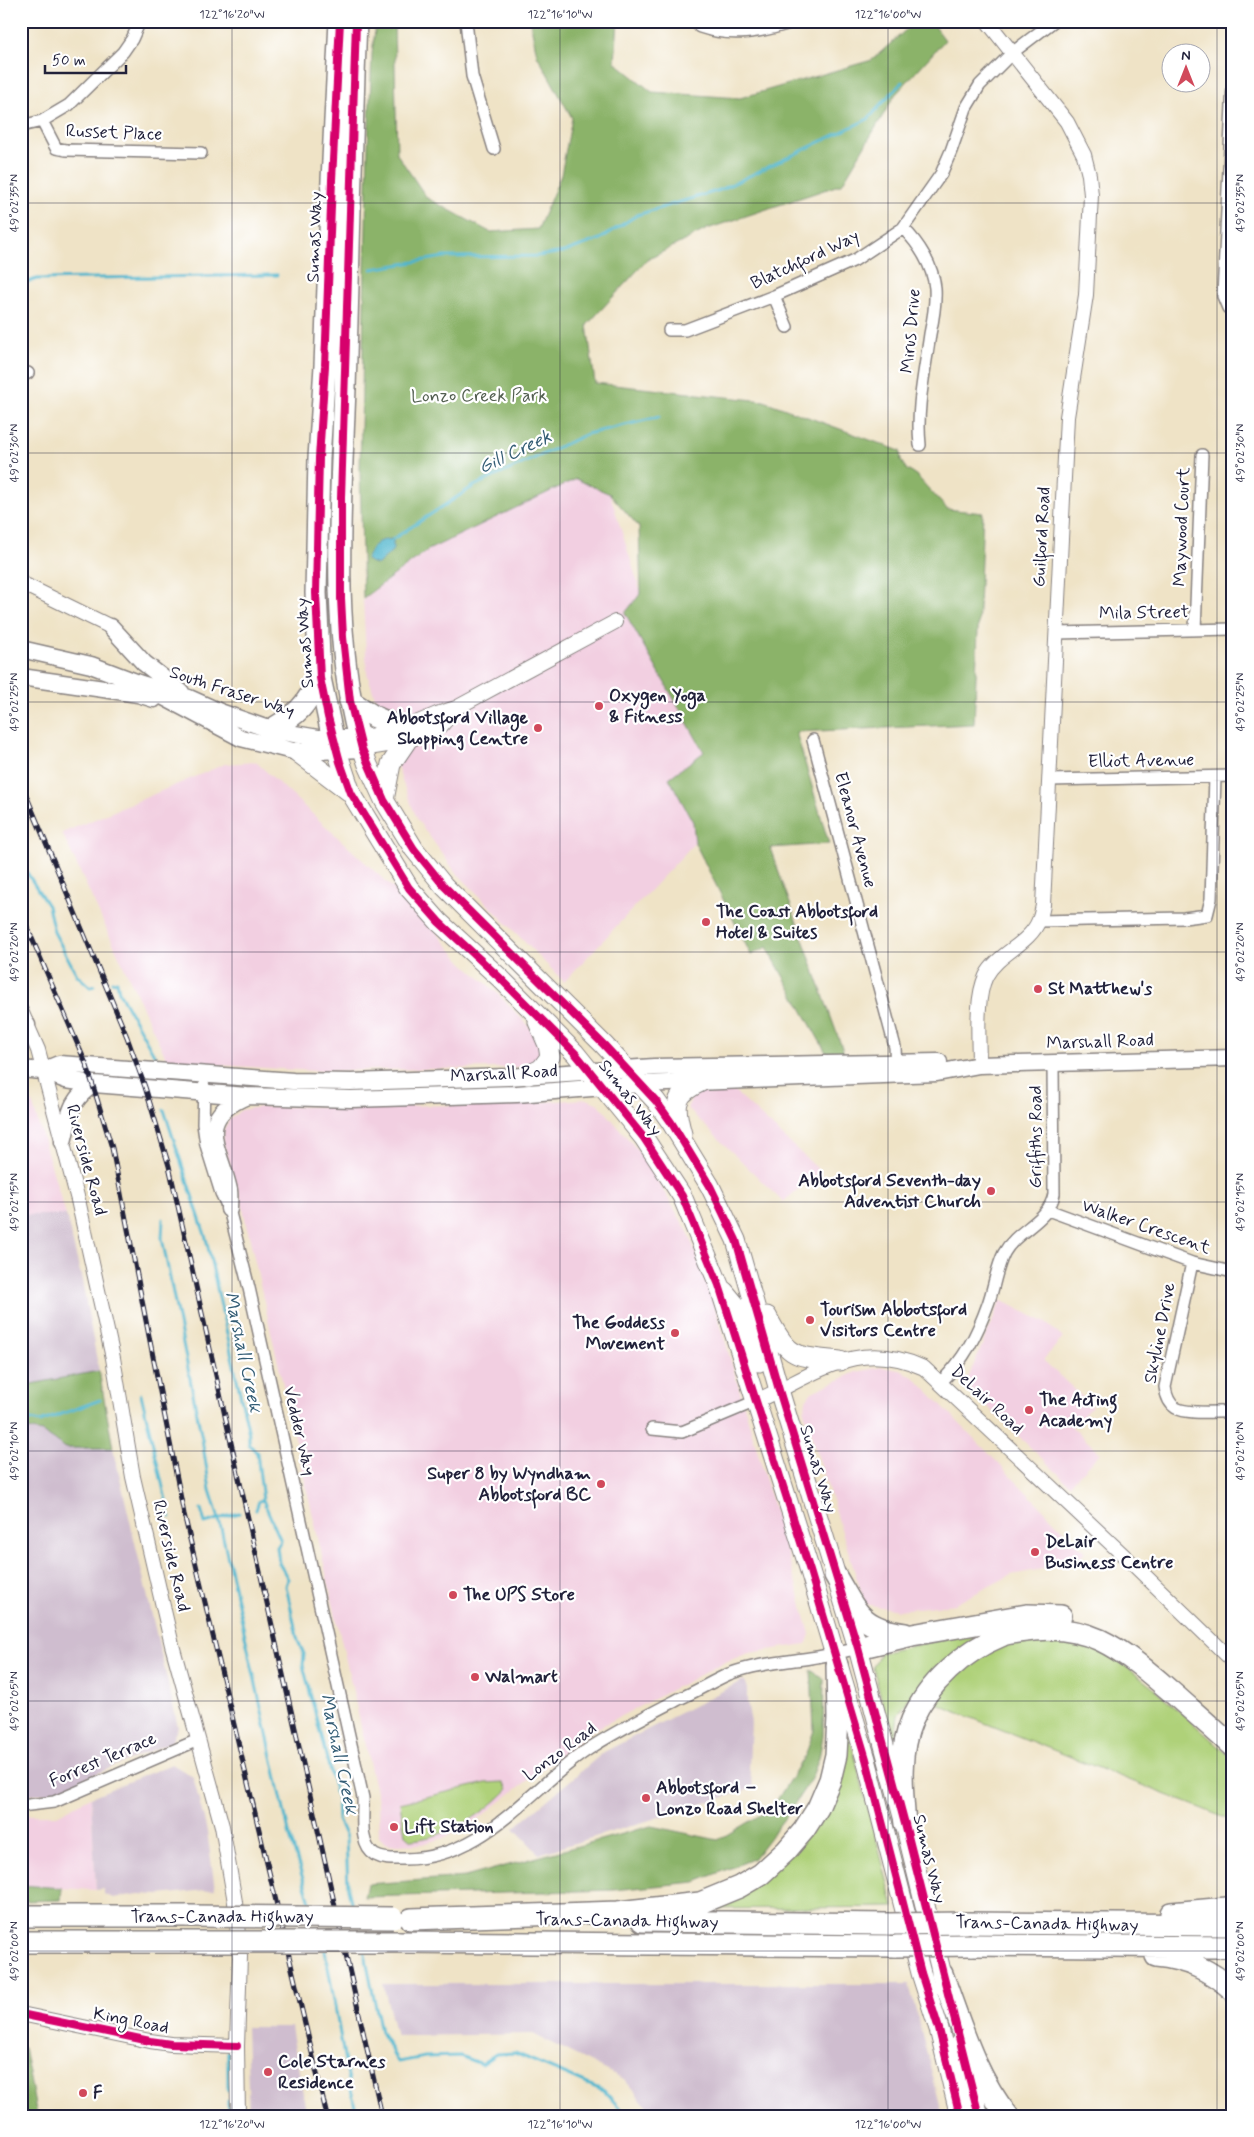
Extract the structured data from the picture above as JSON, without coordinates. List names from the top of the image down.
{
  "streets": {
    "highway": ["Sumas Way", "Trans-Canada Highway"],
    "main road": ["South Fraser Way", "Marshall Road"],
    "street": [
      "Russet Place",
      "Blatchford Way",
      "Mirus Drive",
      "Maywood Court",
      "Guilford Road",
      "Mila Street",
      "Elliot Avenue",
      "Eleanor Avenue",
      "Griffiths Road",
      "Riverside Road",
      "Walker Crescent",
      "Skyline Drive",
      "DeLair Road",
      "Vedder Way",
      "Lonzo Road",
      "Forrest Terrace",
      "King Road"
    ]
  },
  "crossings": [
    ["Sumas Way", "South Fraser Way"],
    ["Sumas Way", "Marshall Road"],
    ["Sumas Way", "DeLair Road"],
    ["Sumas Way", "Lonzo Road"],
    ["Blatchford Way", "Mirus Drive"],
    ["Blatchford Way", "Guilford Road"],
    ["Maywood Court", "Mila Street"],
    ["Guilford Road", "Mila Street"],
    ["Guilford Road", "Elliot Avenue"],
    ["Eleanor Avenue", "Marshall Road"],
    ["Marshall Road", "Griffiths Road"],
    ["Marshall Road", "Riverside Road"],
    ["Marshall Road", "Vedder Way"],
    ["Griffiths Road", "Walker Crescent"],
    ["Griffiths Road", "DeLair Road"],
    ["Riverside Road", "Forrest Terrace"],
    ["Riverside Road", "King Road"],
    ["Walker Crescent", "Skyline Drive"],
    ["Vedder Way", "Lonzo Road"]
  ],
  "water": ["Gill Creek", "Marshall Creek"],
  "parks": ["Lonzo Creek Park"],
  "places": [
    "Oxygen Yoga & Fitness",
    "Abbotsford Village Shopping Centre",
    "The Coast Abbotsford Hotel & Suites",
    "St Matthew's",
    "Abbotsford Seventh-day Adventist Church",
    "Tourism Abbotsford Visitors Centre",
    "The Goddess Movement",
    "The Acting Academy",
    "Super 8 by Wyndham Abbotsford BC",
    "DeLair Business Centre",
    "The UPS Store",
    "Walmart",
    "Abbotsford – Lonzo Road Shelter",
    "Lift Station",
    "Cole Starnes Residence",
    "F"
  ],
  "scale_bar": "50 m",
  "north": "top",
  "coordinates": [
    "122°16'20\"W",
    "122°16'10\"W",
    "122°16'00\"W",
    "49°02'35\"N",
    "49°02'30\"N",
    "49°02'25\"N",
    "49°02'20\"N",
    "49°02'15\"N",
    "49°02'10\"N",
    "49°02'05\"N",
    "49°02'00\"N"
  ]
}
